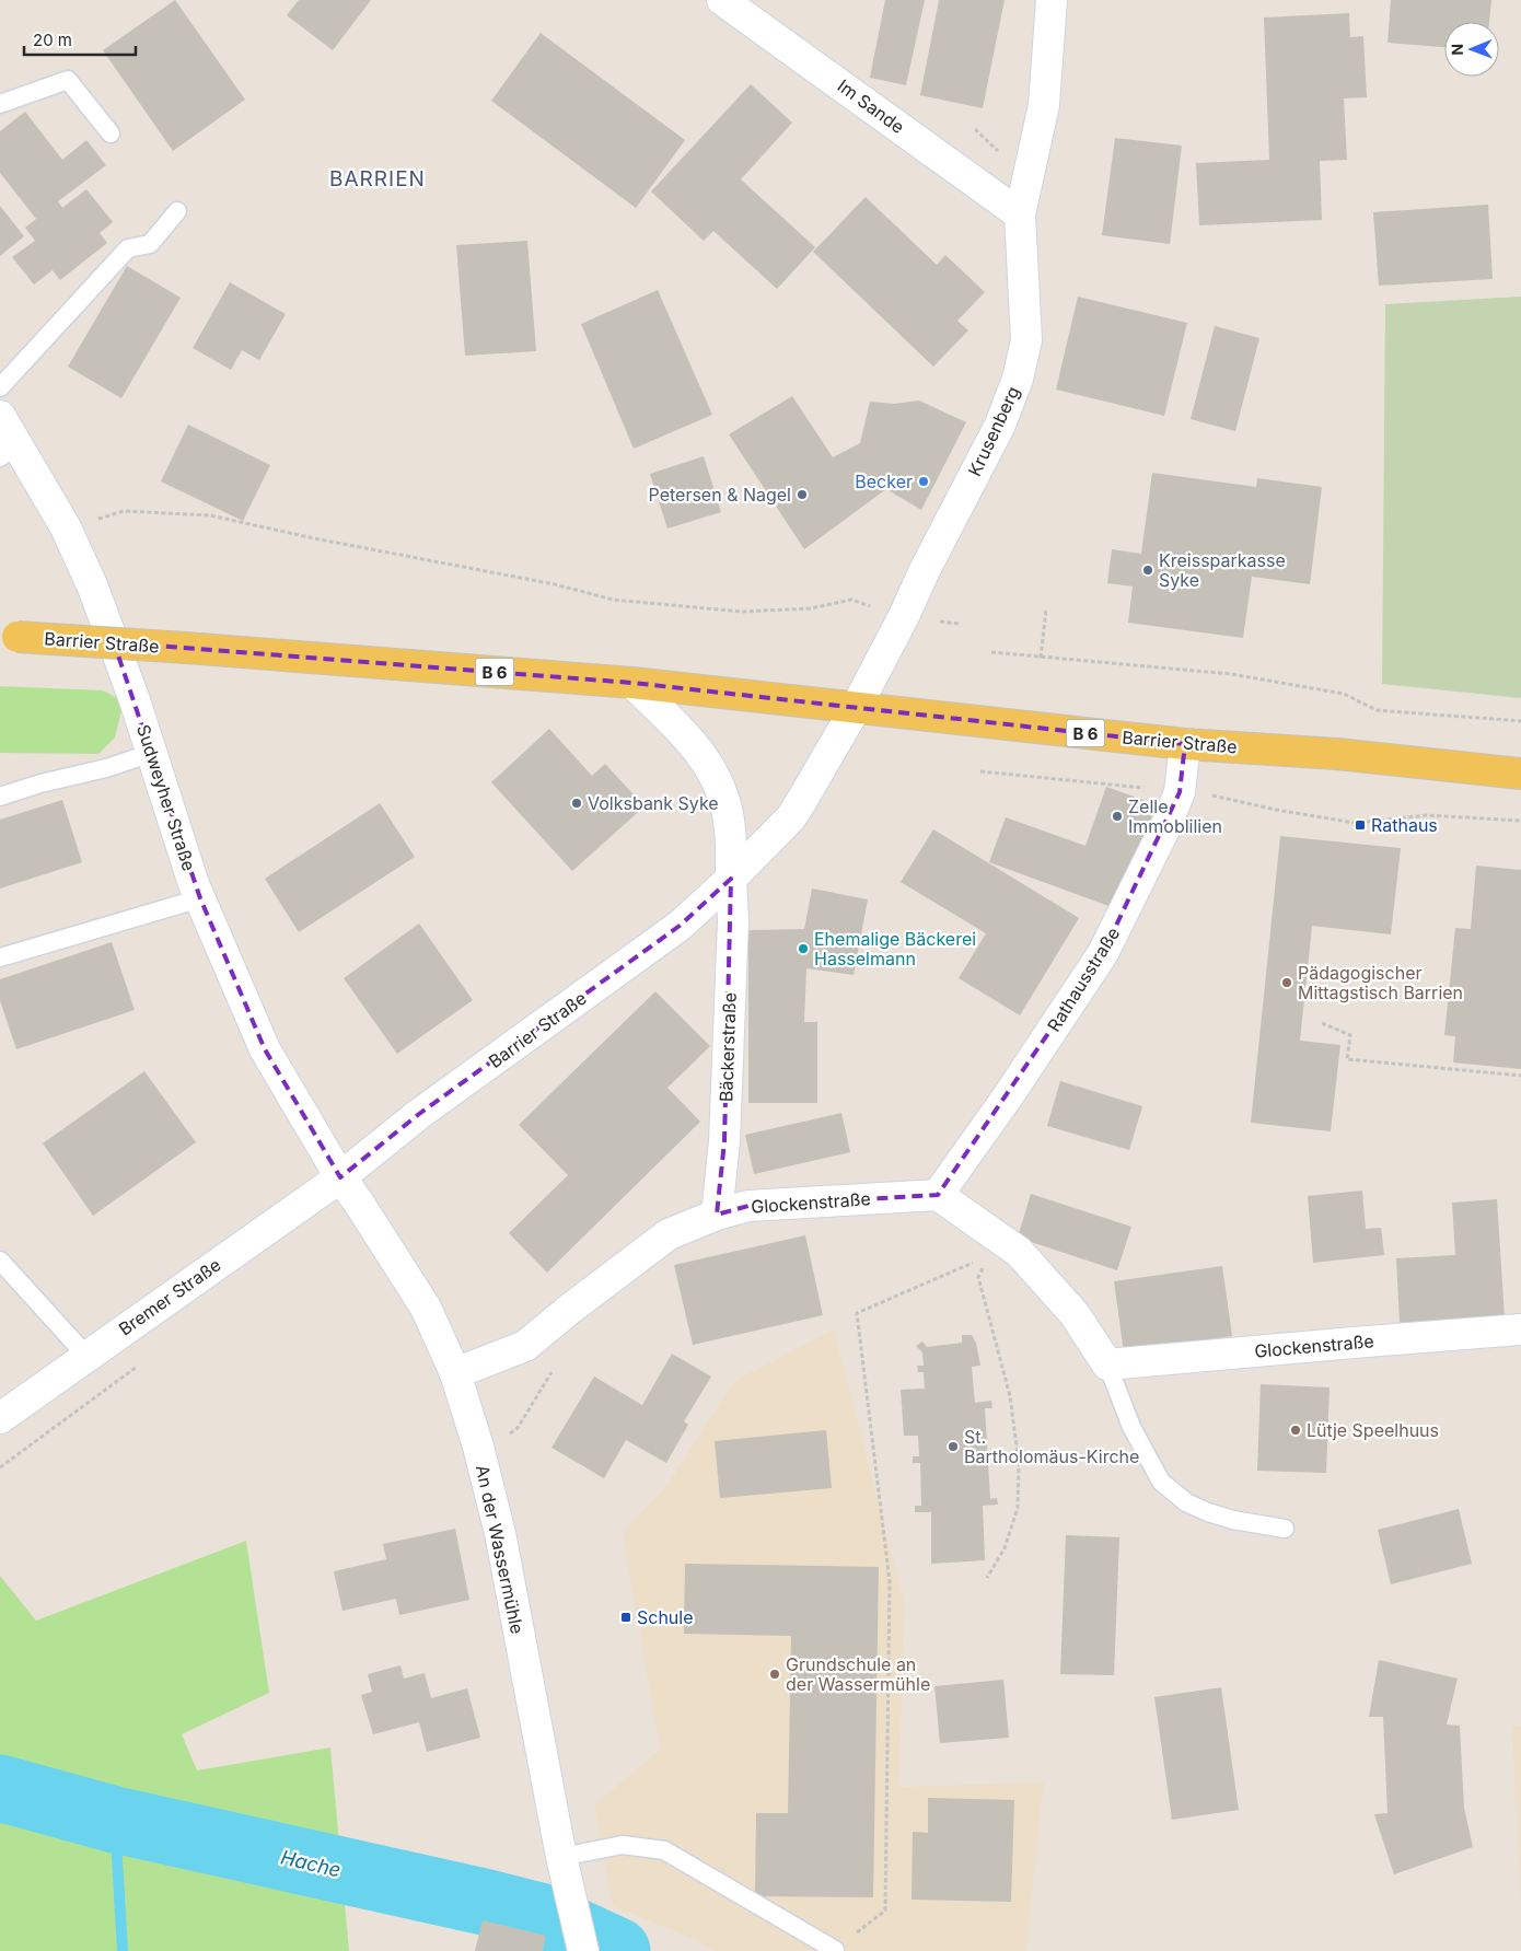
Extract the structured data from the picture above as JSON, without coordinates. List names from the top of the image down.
{
  "streets": {
    "main road": ["Barrier Straße", "B 6"],
    "street": [
      "Im Sande",
      "Krusenberg",
      "Sudweyher Straße",
      "Rathausstraße",
      "Bäckerstraße",
      "Glockenstraße",
      "Bremer Straße",
      "An der Wassermühle"
    ]
  },
  "crossings": [
    ["Im Sande", "Krusenberg"],
    ["Krusenberg", "Barrier Straße"],
    ["Krusenberg", "B 6"],
    ["Barrier Straße", "B 6"],
    ["Barrier Straße", "Sudweyher Straße"],
    ["Barrier Straße", "Rathausstraße"],
    ["Barrier Straße", "Bäckerstraße"],
    ["Barrier Straße", "Bremer Straße"],
    ["Barrier Straße", "An der Wassermühle"],
    ["Sudweyher Straße", "Bremer Straße"],
    ["Sudweyher Straße", "An der Wassermühle"],
    ["Rathausstraße", "Glockenstraße"],
    ["Bäckerstraße", "Glockenstraße"],
    ["Glockenstraße", "An der Wassermühle"],
    ["Bremer Straße", "An der Wassermühle"]
  ],
  "districts": ["BARRIEN"],
  "water": ["Hache"],
  "places": {
    "other": [
      "Becker",
      "Petersen & Nagel",
      "Kreissparkasse Syke",
      "Volksbank Syke",
      "Zelle Immoblilien",
      "Ehemalige Bäckerei Hasselmann",
      "Pädagogischer Mittagstisch Barrien",
      "Lütje Speelhuus",
      "St. Bartholomäus-Kirche",
      "Grundschule an der Wassermühle"
    ],
    "transit": ["Rathaus", "Schule"]
  },
  "scale_bar": "20 m",
  "north": "left"
}
